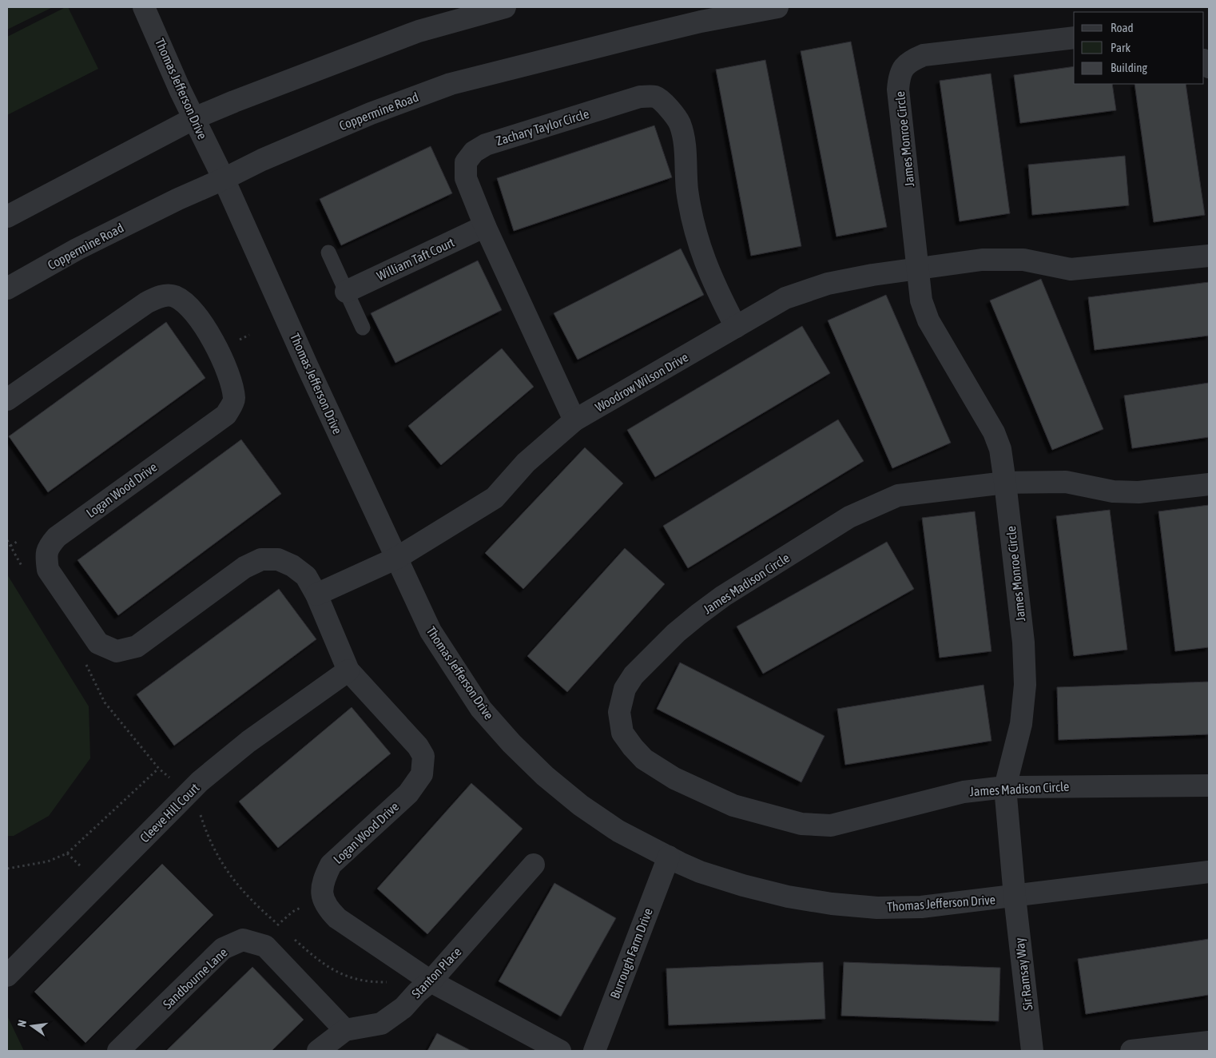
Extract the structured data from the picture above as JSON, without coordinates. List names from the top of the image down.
{
  "streets": {
    "street": [
      "Thomas Jefferson Drive",
      "Coppermine Road",
      "Zachary Taylor Circle",
      "James Monroe Circle",
      "William Taft Court",
      "Woodrow Wilson Drive",
      "Logan Wood Drive",
      "James Madison Circle",
      "Cleeve Hill Court",
      "Burrough Farm Drive",
      "Stanton Place",
      "Sir Ramsay Way",
      "Sandbourne Lane"
    ]
  },
  "crossings": [
    ["Thomas Jefferson Drive", "Coppermine Road"],
    ["Thomas Jefferson Drive", "James Monroe Circle"],
    ["Thomas Jefferson Drive", "Woodrow Wilson Drive"],
    ["Thomas Jefferson Drive", "Burrough Farm Drive"],
    ["Thomas Jefferson Drive", "Sir Ramsay Way"],
    ["Zachary Taylor Circle", "William Taft Court"],
    ["Zachary Taylor Circle", "Woodrow Wilson Drive"],
    ["James Monroe Circle", "Woodrow Wilson Drive"],
    ["James Monroe Circle", "James Madison Circle"],
    ["James Monroe Circle", "Sir Ramsay Way"],
    ["Logan Wood Drive", "Cleeve Hill Court"],
    ["Logan Wood Drive", "Stanton Place"],
    ["Stanton Place", "Sandbourne Lane"]
  ],
  "legend": ["Road", "Park", "Building"],
  "north": "left"
}
